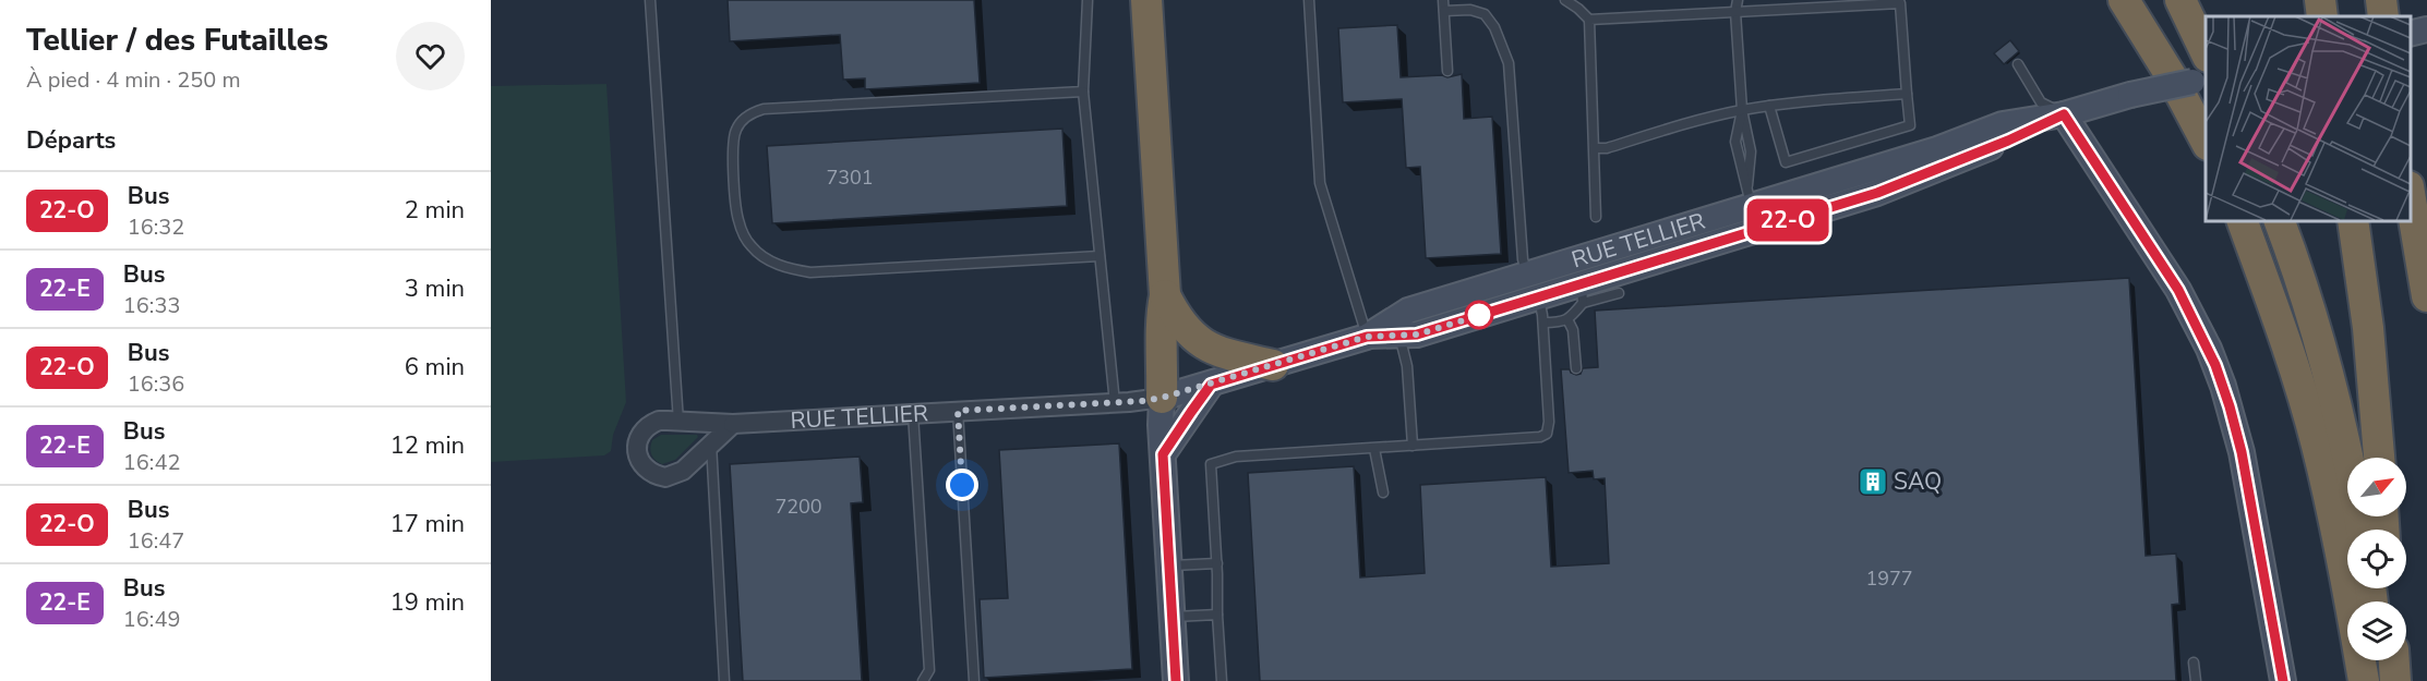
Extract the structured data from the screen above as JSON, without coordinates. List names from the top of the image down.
{
  "streets": {
    "street": ["RUE TELLIER"]
  },
  "places": {
    "building": ["SAQ"]
  },
  "lines": ["bus line 22-O"],
  "house_numbers": ["7301", "7200", "1977"],
  "north": "top right",
  "page": {
    "heading": [
      ["Tellier / des Futailles", "À pied · 4 min · 250 m"],
      "Départs"
    ],
    "on_map": "22-O",
    "list": [
      {
        "mark": "22-O",
        "name": "Bus",
        "note": "16:32",
        "value": "2 min"
      },
      {
        "mark": "22-E",
        "name": "Bus",
        "note": "16:33",
        "value": "3 min"
      },
      {
        "mark": "22-O",
        "name": "Bus",
        "note": "16:36",
        "value": "6 min"
      },
      {
        "mark": "22-E",
        "name": "Bus",
        "note": "16:42",
        "value": "12 min"
      },
      {
        "mark": "22-O",
        "name": "Bus",
        "note": "16:47",
        "value": "17 min"
      },
      {
        "mark": "22-E",
        "name": "Bus",
        "note": "16:49",
        "value": "19 min"
      }
    ]
  }
}
